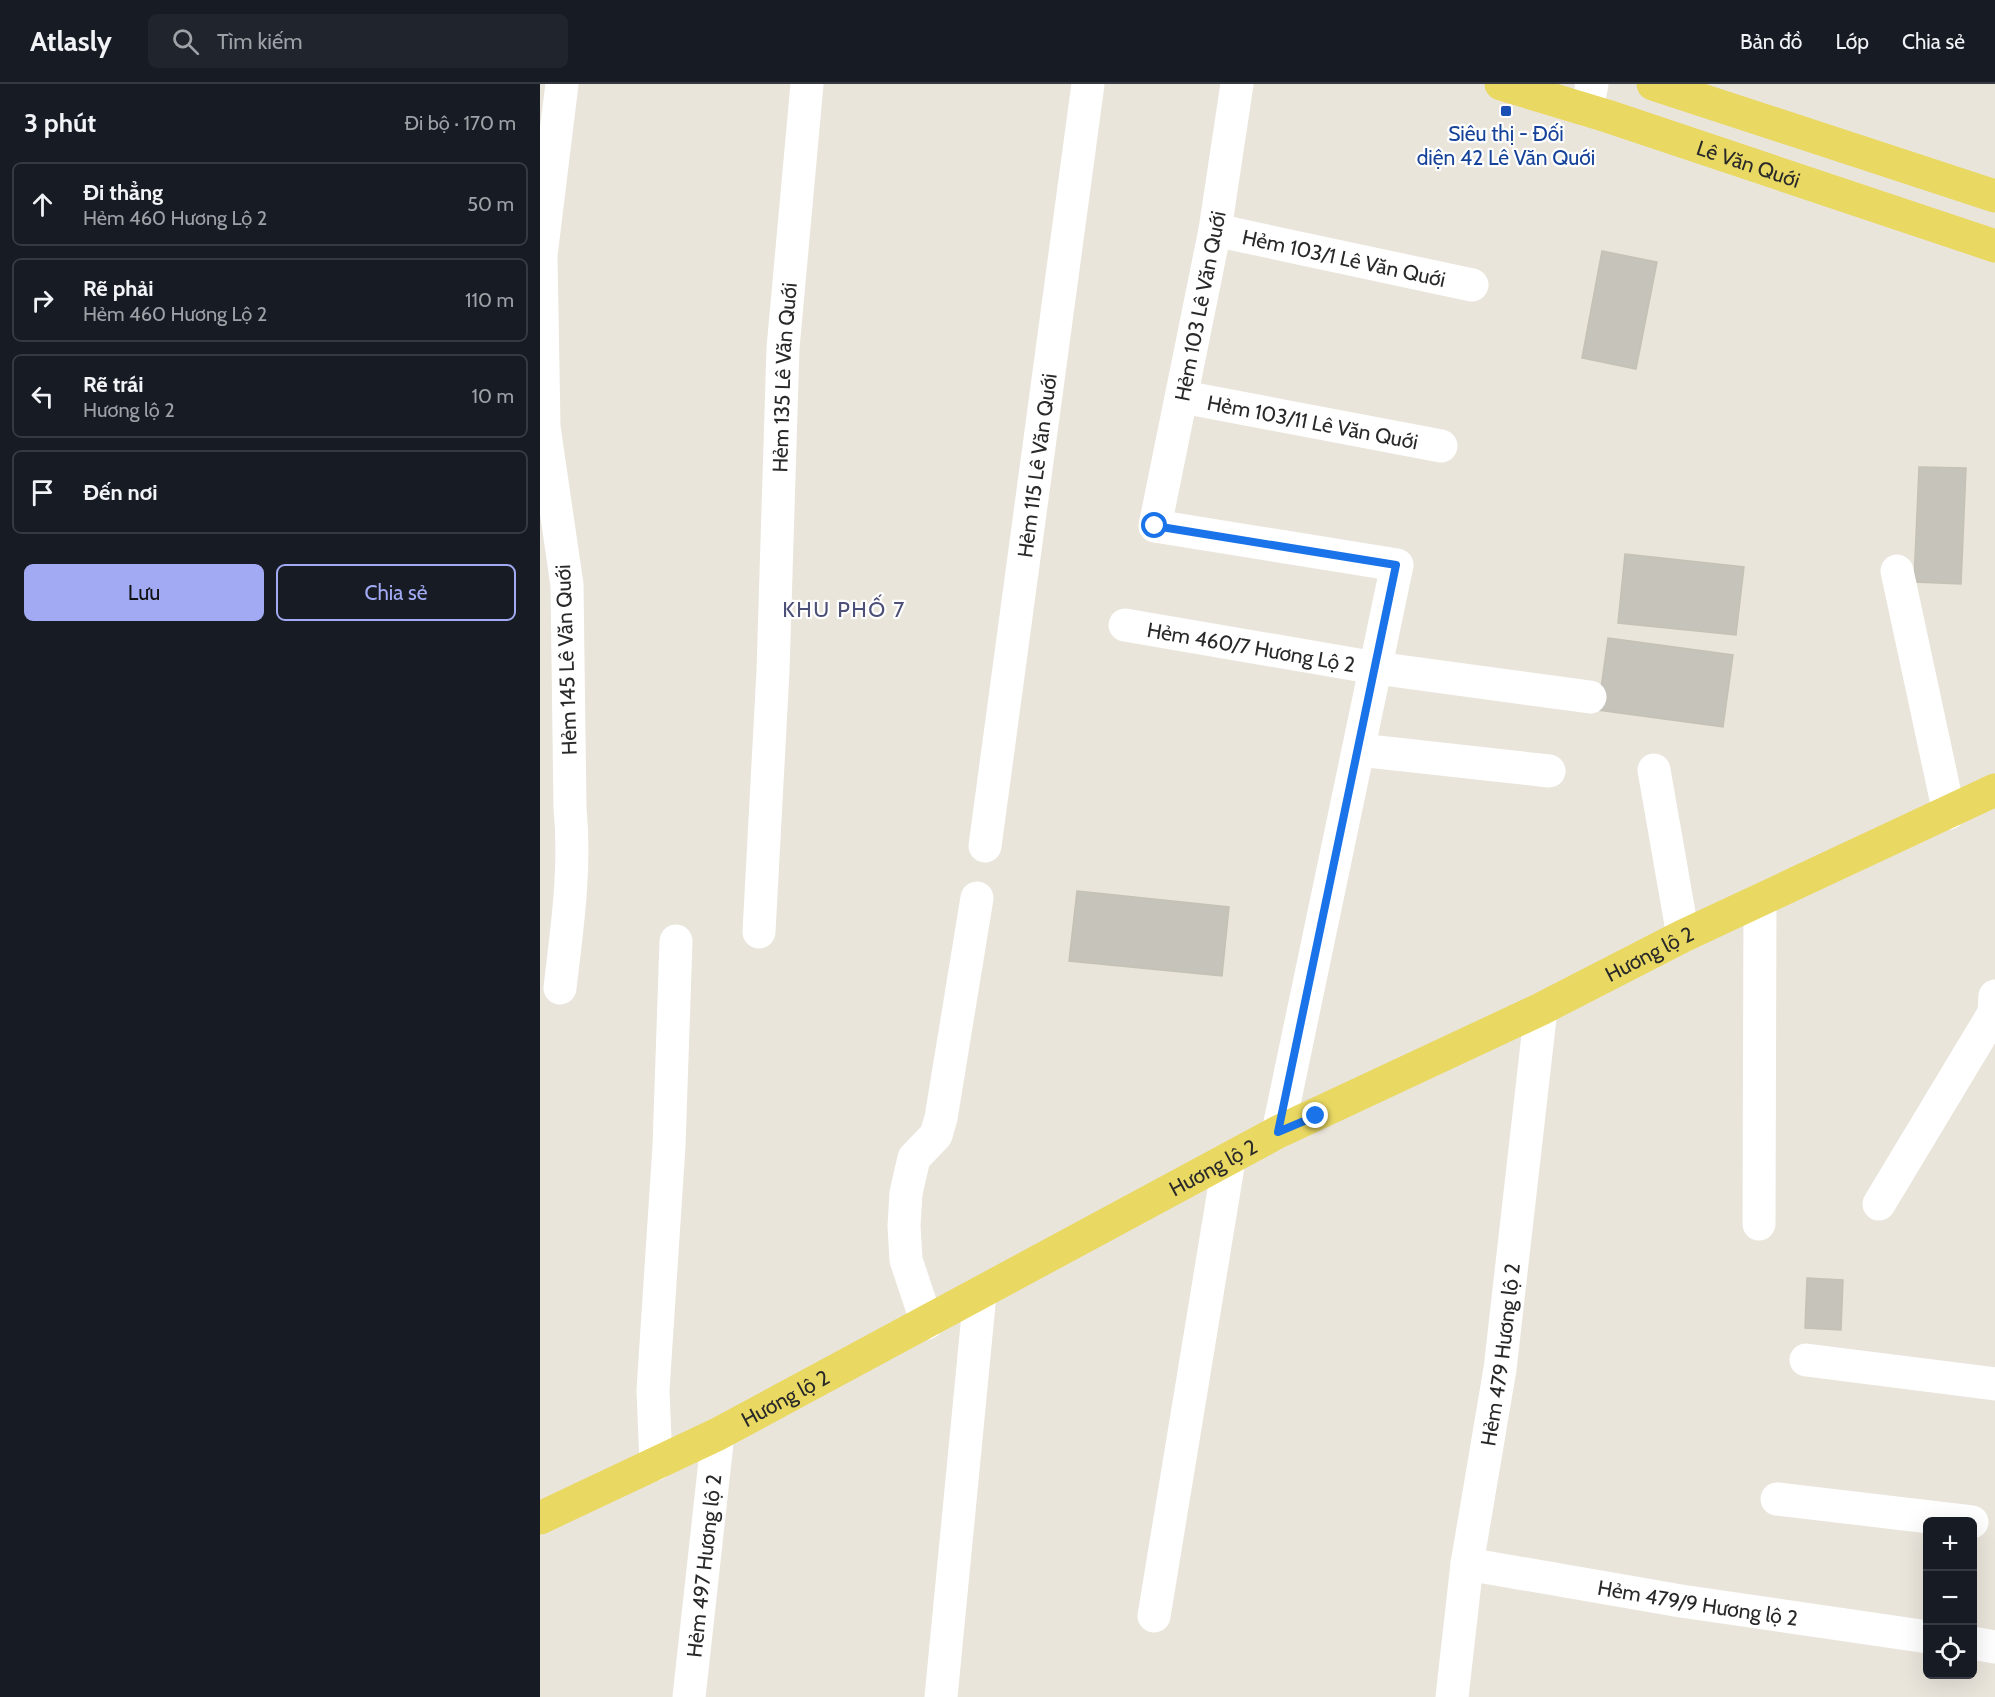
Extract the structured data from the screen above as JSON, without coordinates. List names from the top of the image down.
{
  "streets": {
    "main road": ["Lê Văn Quới", "Hương lộ 2"],
    "street": [
      "Hẻm 103/1 Lê Văn Quới",
      "Hẻm 103 Lê Văn Quới",
      "Hẻm 135 Lê Văn Quới",
      "Hẻm 103/11 Lê Văn Quới",
      "Hẻm 115 Lê Văn Quới",
      "Hẻm 460/7 Hương Lộ 2",
      "Hẻm 145 Lê Văn Quới",
      "Hẻm 479 Hương lộ 2",
      "Hẻm 497 Hương lộ 2",
      "Hẻm 479/9 Hương lộ 2"
    ]
  },
  "crossings": [
    ["Hẻm 103/1 Lê Văn Quới", "Hẻm 103 Lê Văn Quới"],
    ["Hẻm 103 Lê Văn Quới", "Hẻm 103/11 Lê Văn Quới"],
    ["Hẻm 103 Lê Văn Quới", "Hẻm 460/7 Hương Lộ 2"],
    ["Hương lộ 2", "Hẻm 479 Hương lộ 2"],
    ["Hương lộ 2", "Hẻm 497 Hương lộ 2"],
    ["Hẻm 479 Hương lộ 2", "Hẻm 479/9 Hương lộ 2"]
  ],
  "districts": ["KHU PHỐ 7"],
  "places": {
    "transit": ["Siêu thị - Đối diện 42 Lê Văn Quới"]
  },
  "page": {
    "header": "Atlasly",
    "search": "Tìm kiếm",
    "nav": ["Bản đồ", "Lớp", "Chia sẻ"],
    "heading": ["3 phút", "Đi bộ · 170 m"],
    "list": [
      ["Đi thẳng", "Hẻm 460 Hương Lộ 2", "50 m"],
      ["Rẽ phải", "Hẻm 460 Hương Lộ 2", "110 m"],
      ["Rẽ trái", "Hương lộ 2", "10 m"],
      "Đến nơi"
    ],
    "buttons": ["Lưu", "Chia sẻ"],
    "map_buttons": ["+", "−"]
  }
}
